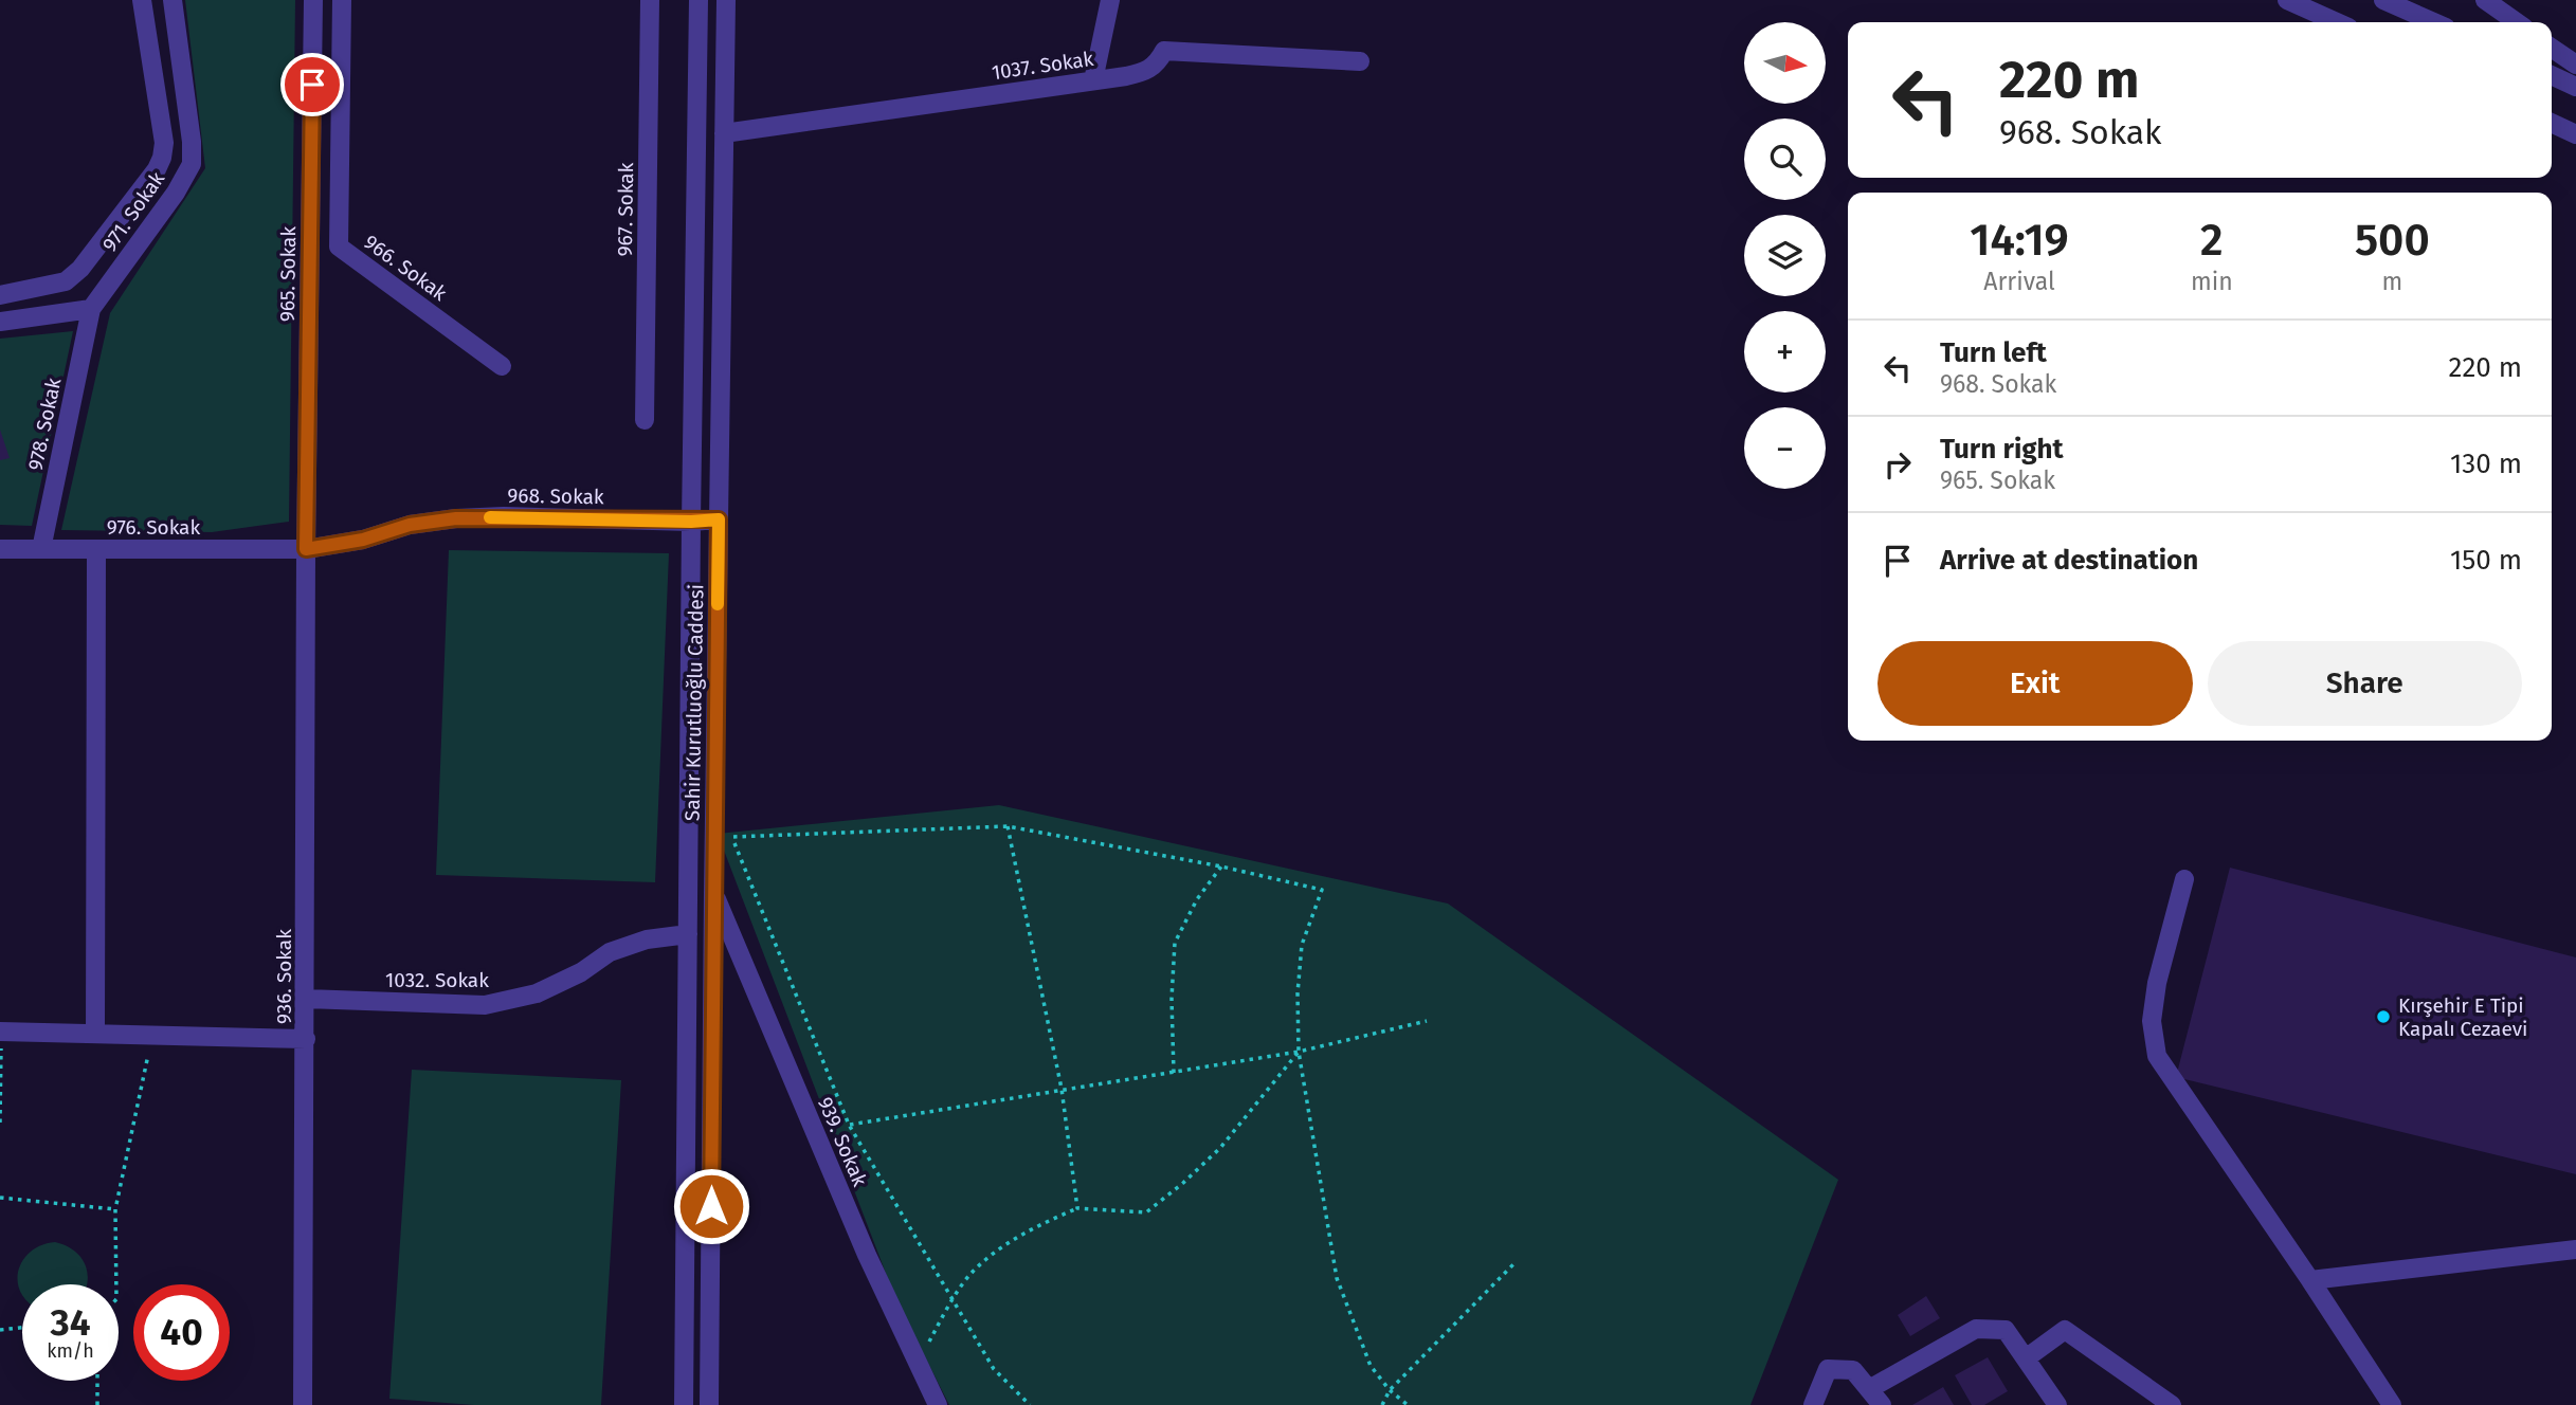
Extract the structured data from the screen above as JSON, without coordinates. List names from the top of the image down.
{
  "streets": {
    "street": [
      "1037. Sokak",
      "967. Sokak",
      "971. Sokak",
      "966. Sokak",
      "965. Sokak",
      "978. Sokak",
      "968. Sokak",
      "976. Sokak",
      "Sahir Kurutluoğlu Caddesi",
      "936. Sokak",
      "1032. Sokak",
      "939. Sokak"
    ]
  },
  "crossings": [
    ["1037. Sokak", "Sahir Kurutluoğlu Caddesi"],
    ["971. Sokak", "978. Sokak"],
    ["965. Sokak", "968. Sokak"],
    ["965. Sokak", "976. Sokak"],
    ["965. Sokak", "936. Sokak"],
    ["978. Sokak", "976. Sokak"],
    ["968. Sokak", "976. Sokak"],
    ["968. Sokak", "Sahir Kurutluoğlu Caddesi"],
    ["968. Sokak", "936. Sokak"],
    ["976. Sokak", "936. Sokak"],
    ["Sahir Kurutluoğlu Caddesi", "1032. Sokak"],
    ["Sahir Kurutluoğlu Caddesi", "939. Sokak"],
    ["936. Sokak", "1032. Sokak"]
  ],
  "places": ["Kırşehir E Tipi Kapalı Cezaevi"],
  "north": "right",
  "page": {
    "map_buttons": ["+", "−"],
    "turn": ["220 m", "968. Sokak"],
    "eta": [
      "14:19",
      "Arrival",
      "2",
      "min",
      "500",
      "m"
    ],
    "list": [
      {
        "name": "Turn left",
        "note": "968. Sokak",
        "value": "220 m"
      },
      {
        "name": "Turn right",
        "note": "965. Sokak",
        "value": "130 m"
      },
      {
        "name": "Arrive at destination",
        "value": "150 m"
      }
    ],
    "buttons": ["Exit", "Share"],
    "speed": "34 km/h",
    "limit": "40"
  }
}
